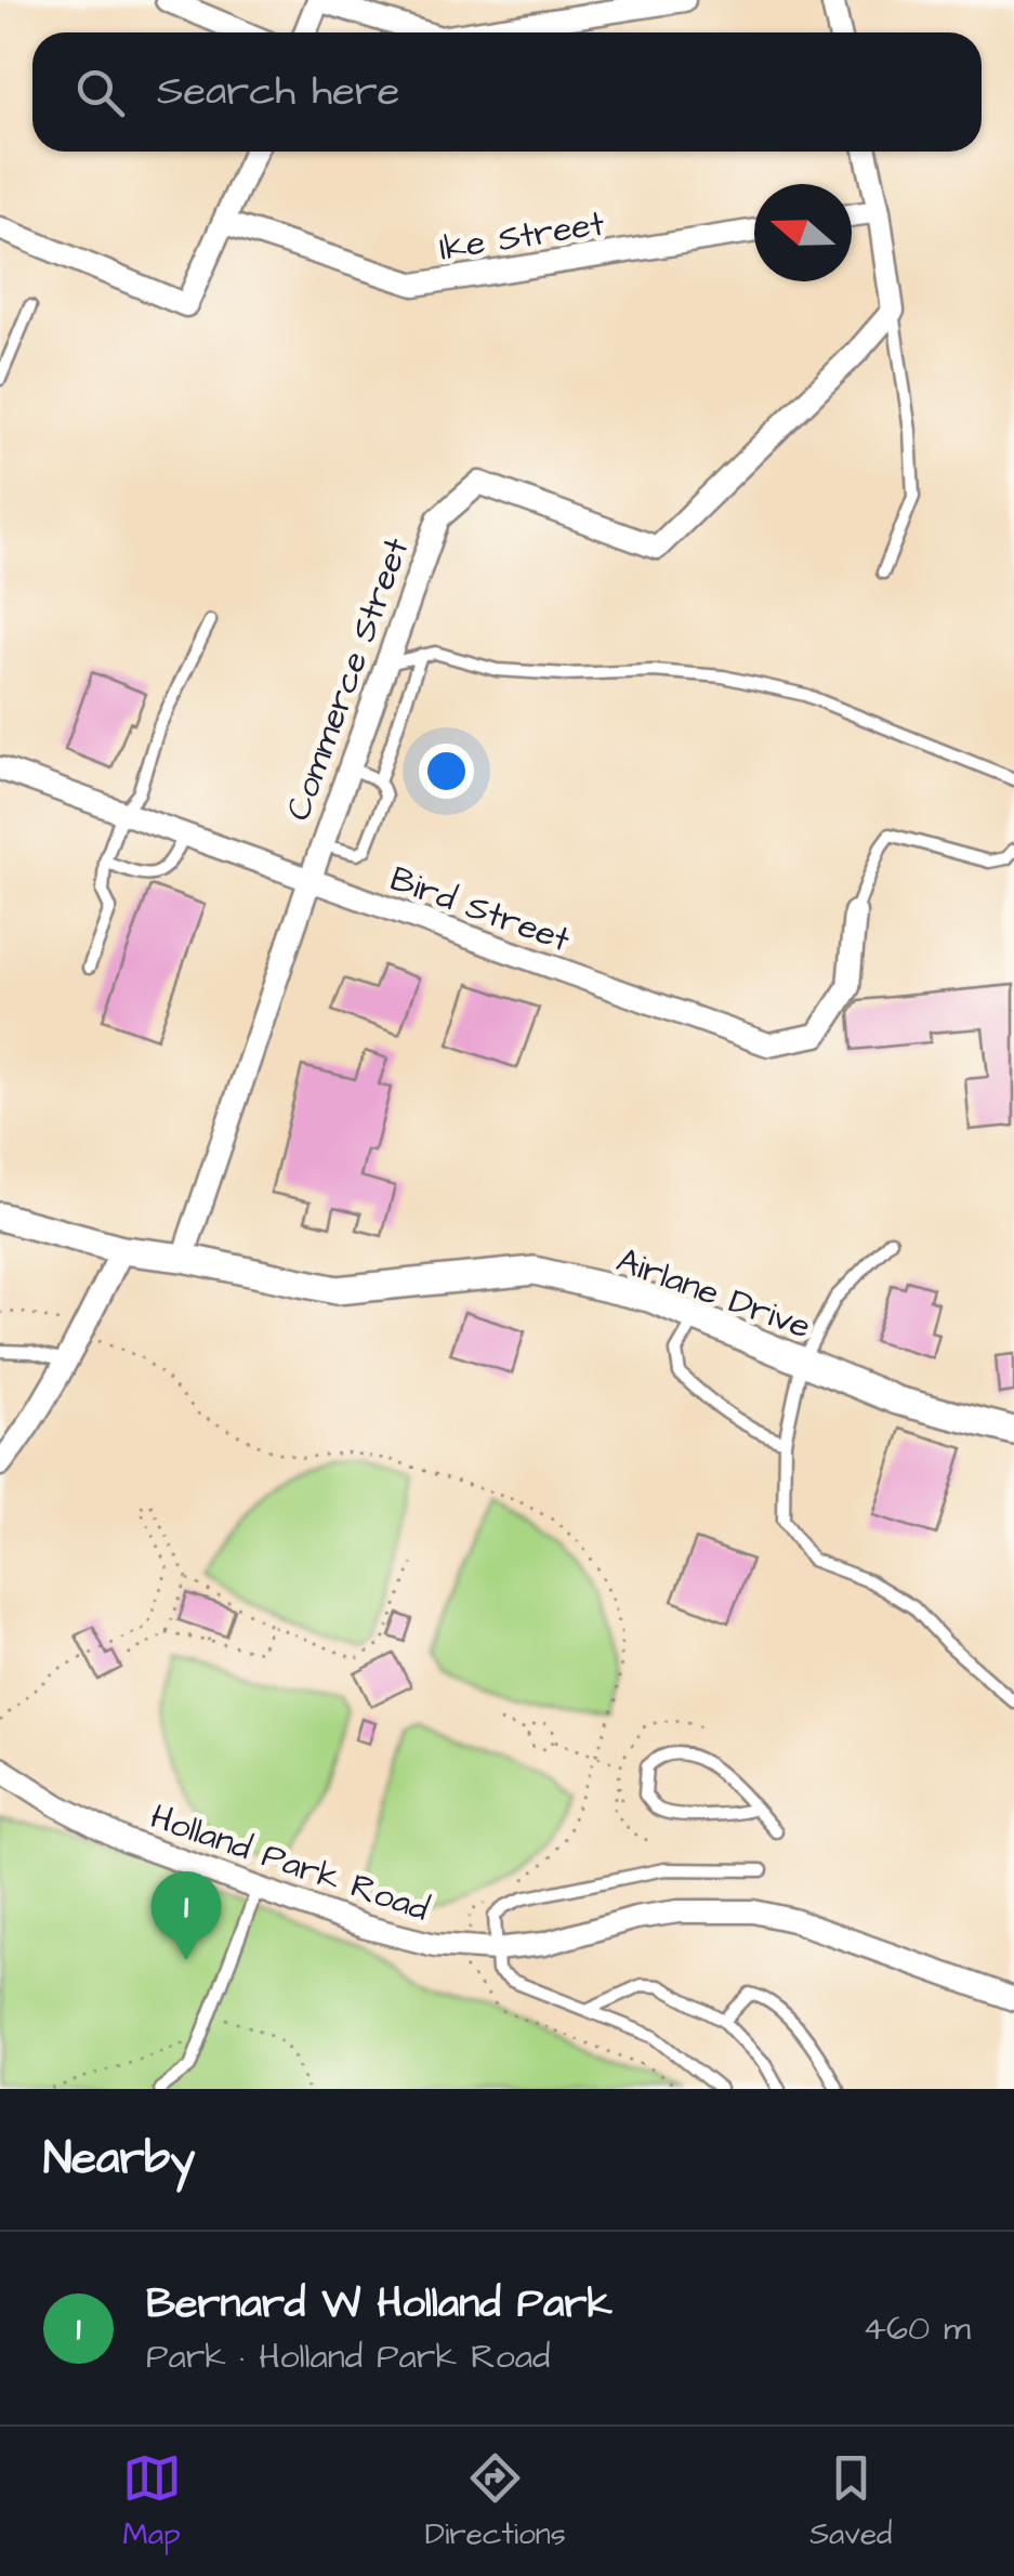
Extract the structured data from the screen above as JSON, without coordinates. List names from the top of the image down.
{
  "streets": {
    "street": [
      "Ike Street",
      "Commerce Street",
      "Bird Street",
      "Airlane Drive",
      "Holland Park Road"
    ]
  },
  "crossings": [
    ["Commerce Street", "Bird Street"],
    ["Commerce Street", "Airlane Drive"]
  ],
  "north": "left",
  "page": {
    "search": "Search here",
    "pins": "1",
    "heading": "Nearby",
    "list": [
      {
        "mark": "1",
        "name": "Bernard W Holland Park",
        "note": "Park · Holland Park Road",
        "value": "460 m"
      }
    ],
    "nav": ["Map", "Directions", "Saved"]
  }
}
